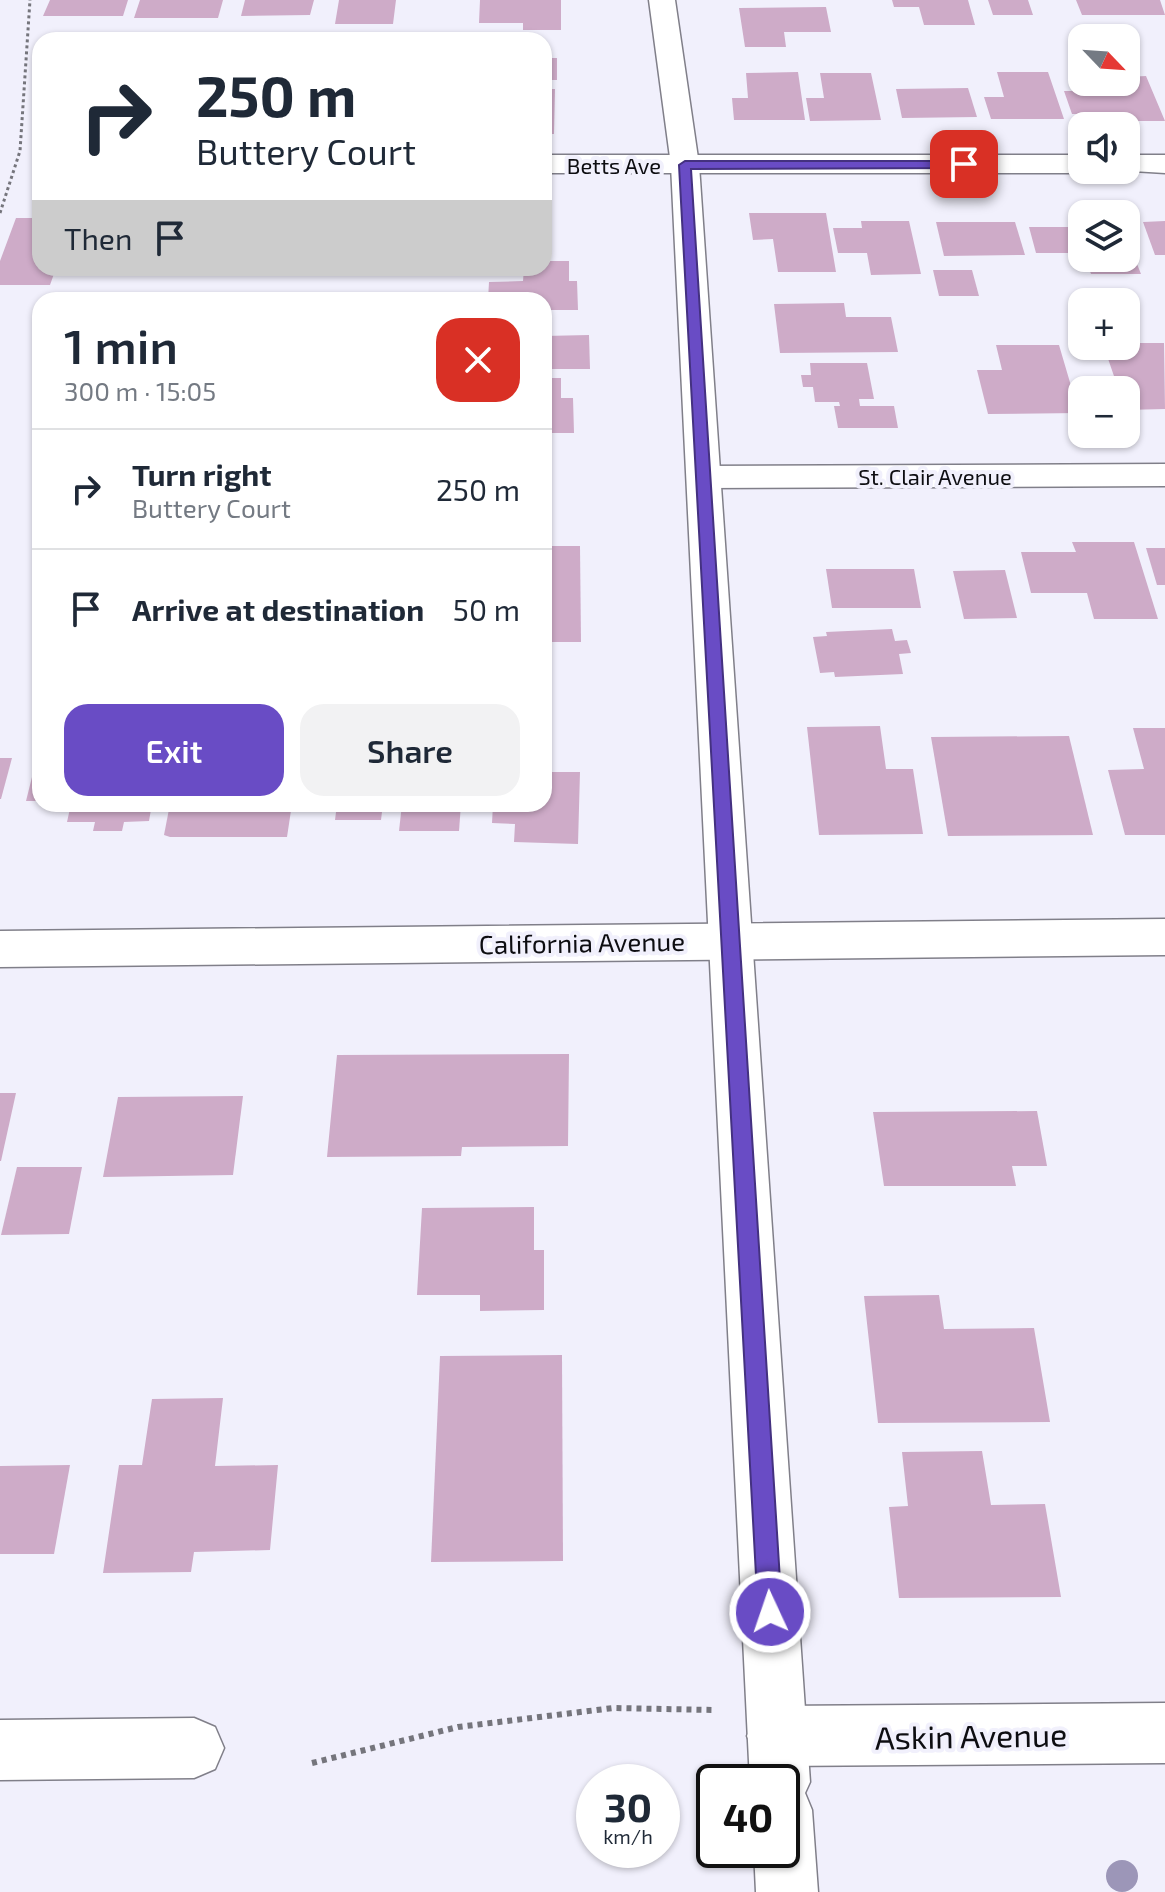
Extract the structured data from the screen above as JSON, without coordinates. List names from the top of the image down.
{
  "streets": {
    "street": [
      "Betts Ave",
      "St. Clair Avenue",
      "California Avenue",
      "Askin Avenue"
    ]
  },
  "north": "bottom right",
  "page": {
    "map_buttons": ["+", "−"],
    "turn": ["250 m", "Buttery Court"],
    "then": "Then",
    "heading": ["1 min", "300 m · 15:05"],
    "list": [
      {
        "name": "Turn right",
        "note": "Buttery Court",
        "value": "250 m"
      },
      {
        "name": "Arrive at destination",
        "value": "50 m"
      }
    ],
    "buttons": ["Exit", "Share"],
    "speed": "30 km/h",
    "limit": "40"
  }
}
